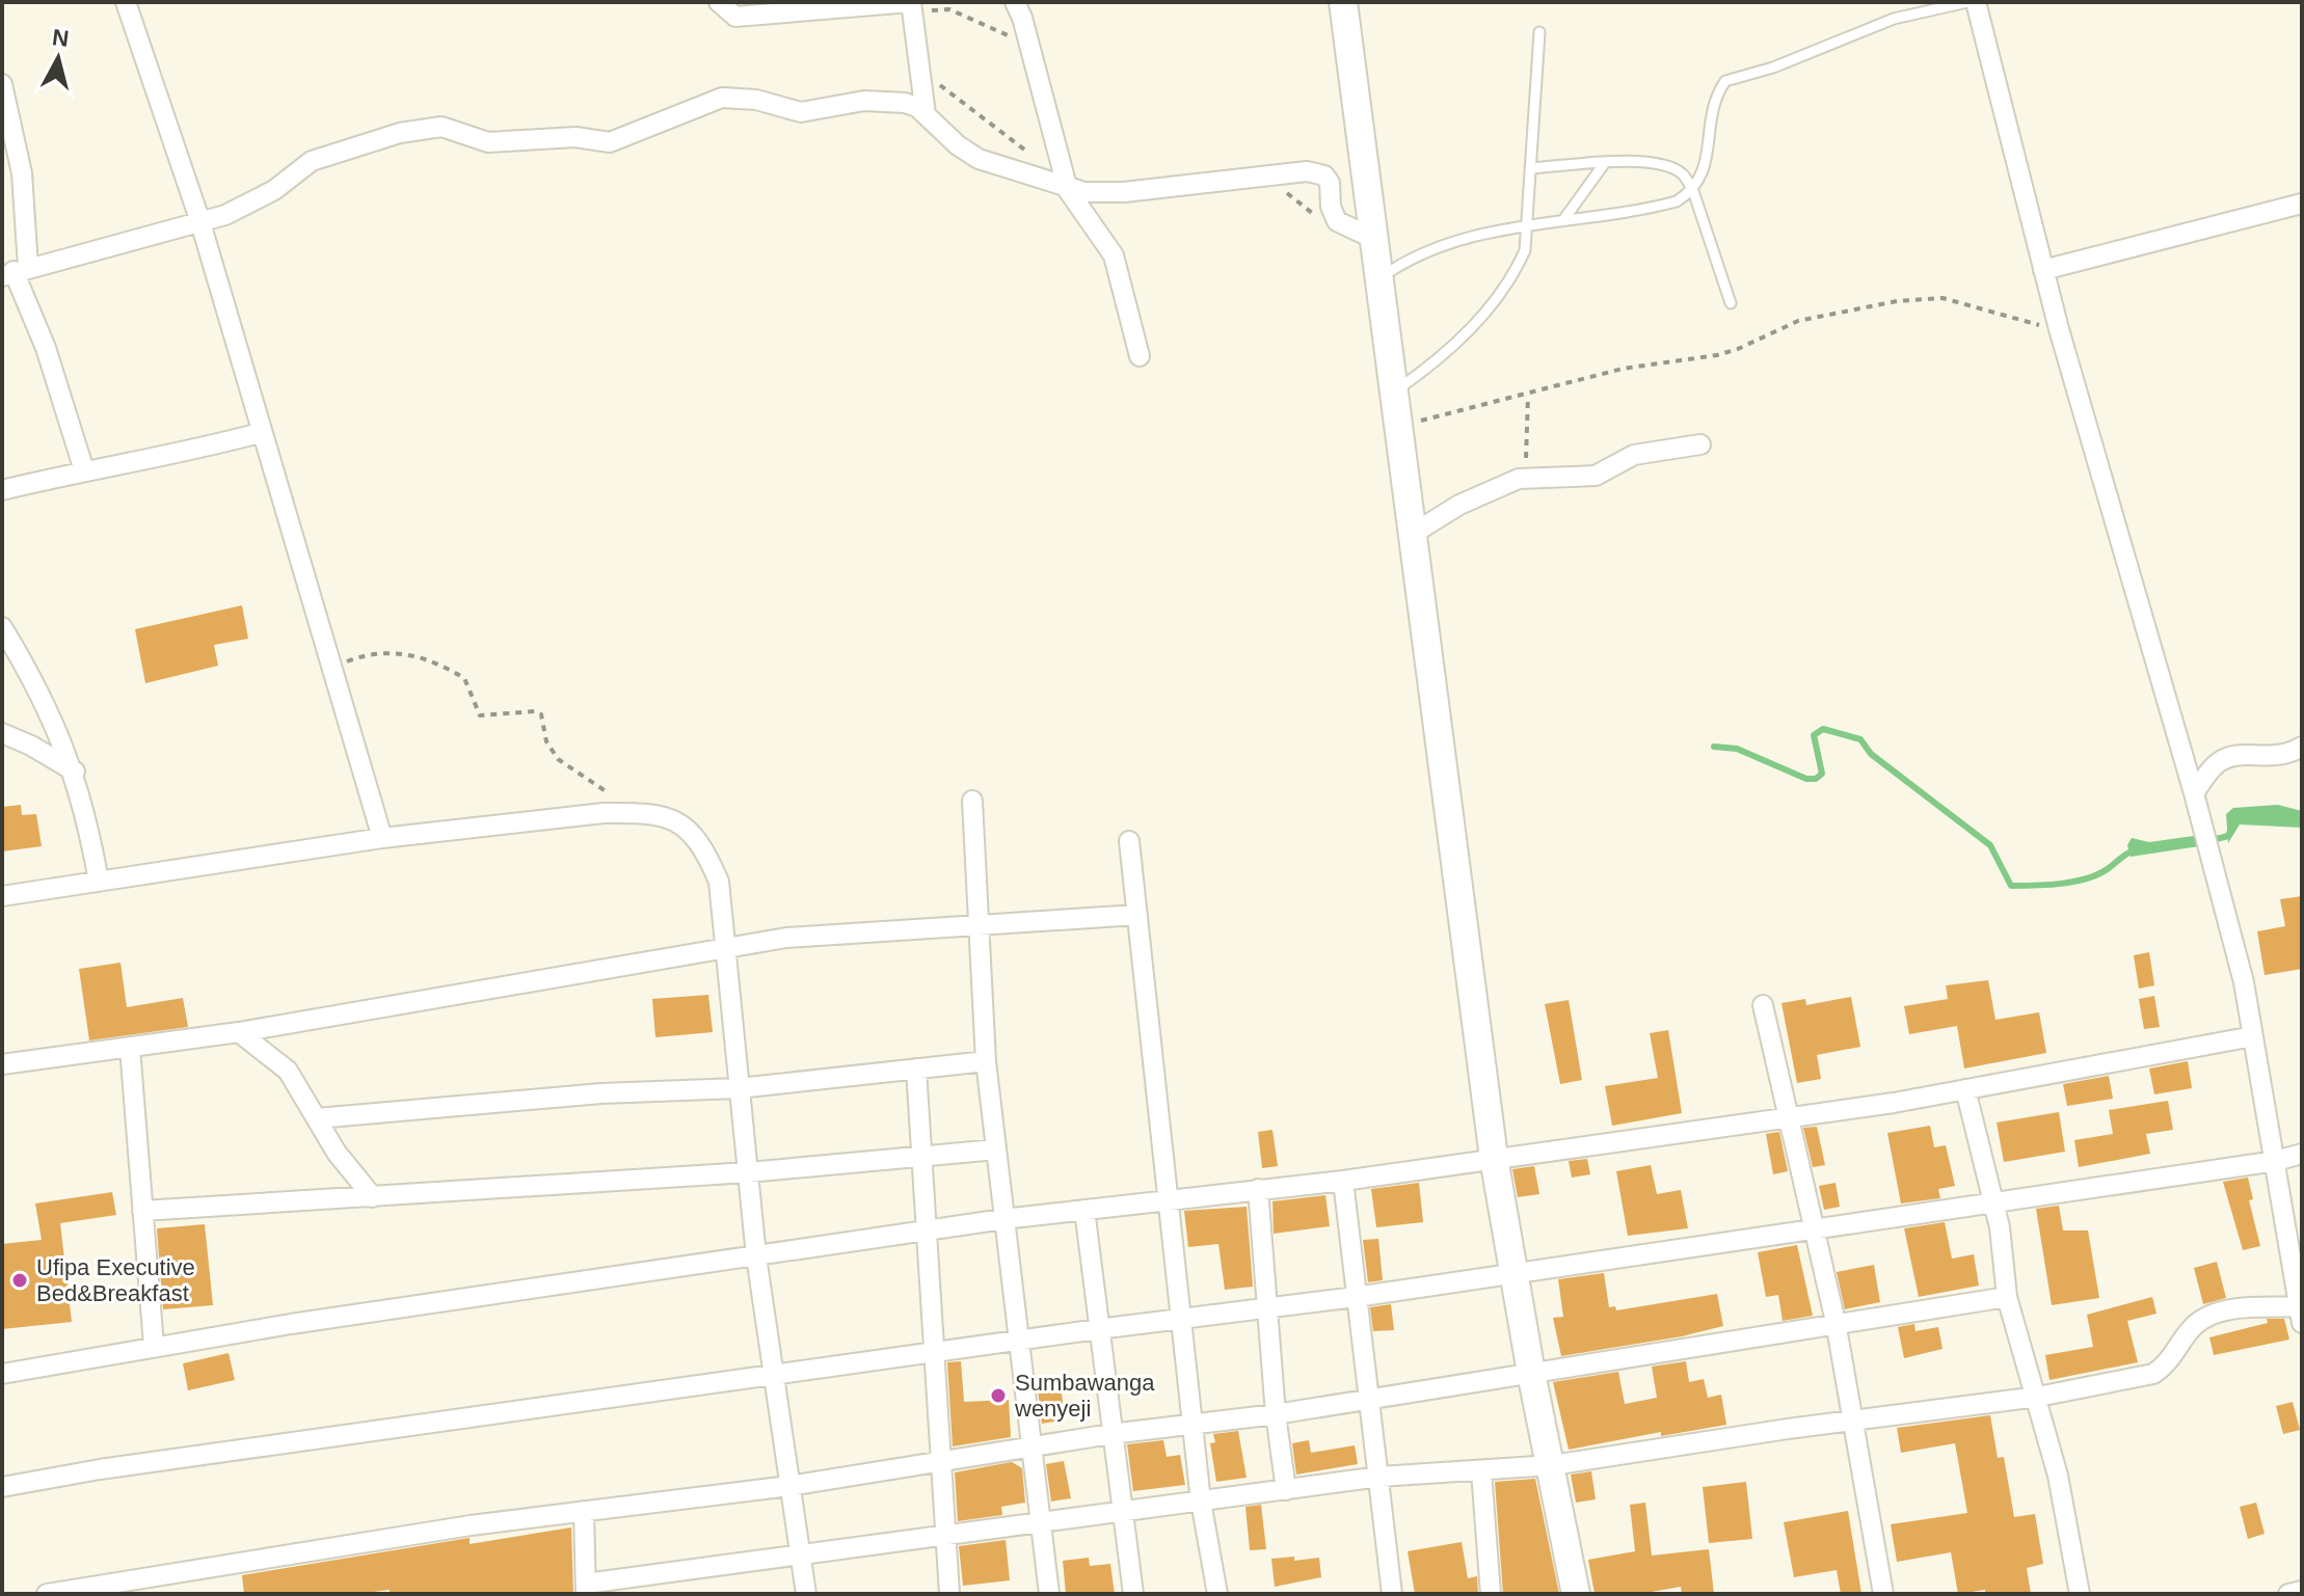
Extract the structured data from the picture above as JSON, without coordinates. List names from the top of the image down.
{
  "places": ["Ufipa Executive Bed&Breakfast", "Sumbawanga wenyeji"],
  "north": "top"
}
